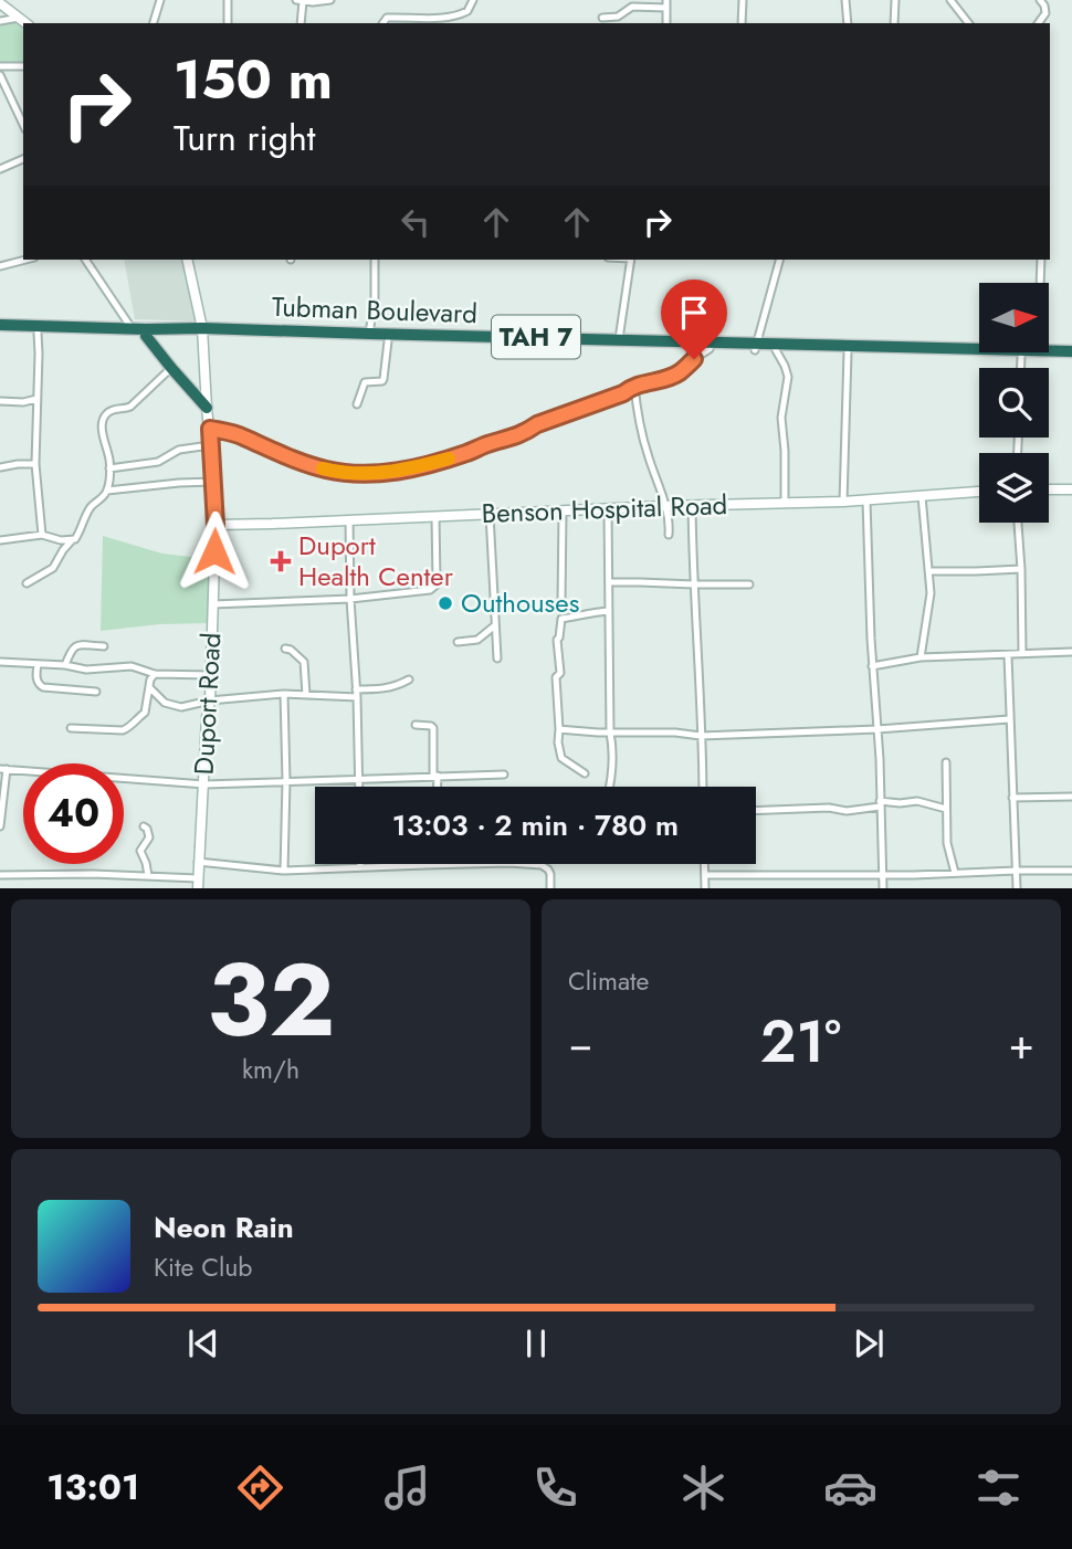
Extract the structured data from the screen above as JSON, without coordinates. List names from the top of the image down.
{
  "streets": {
    "highway": ["Tubman Boulevard", "TAH 7"],
    "street": ["Benson Hospital Road", "Duport Road"]
  },
  "crossings": [
    ["Tubman Boulevard", "Duport Road"],
    ["Benson Hospital Road", "Duport Road"]
  ],
  "places": {
    "health": ["Duport Health Center"],
    "other": ["Outhouses"]
  },
  "north": "right",
  "page": {
    "turn": ["150 m", "Turn right"],
    "limit": "40",
    "trip": "13:03 · 2 min · 780 m",
    "tile": [
      ["32", "km/h"],
      "Climate"
    ],
    "heat": ["−", "21°", "+"],
    "song": ["Neon Rain", "Kite Club"],
    "tabs": "13:01"
  }
}
